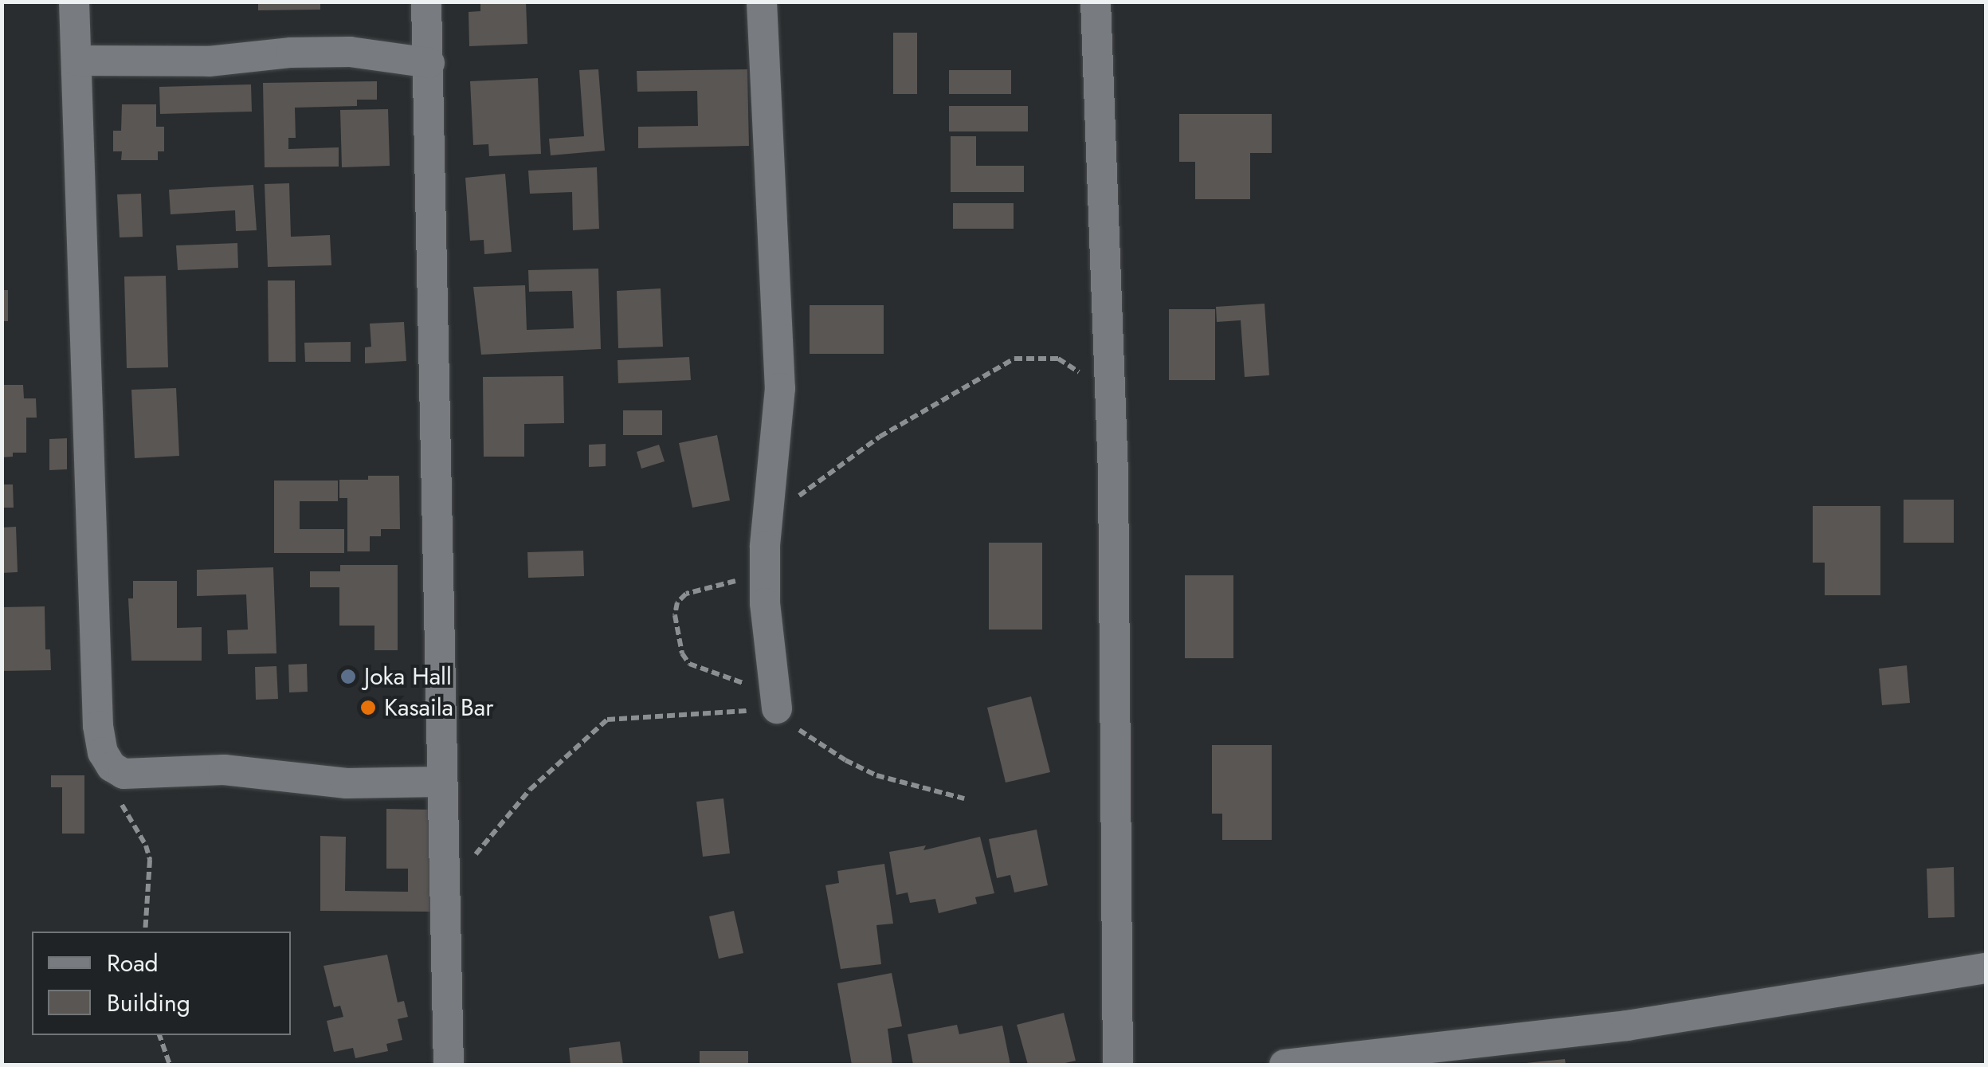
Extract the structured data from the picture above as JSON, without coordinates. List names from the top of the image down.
{
  "places": ["Joka Hall", "Kasaila Bar"],
  "legend": ["Road", "Building"]
}
